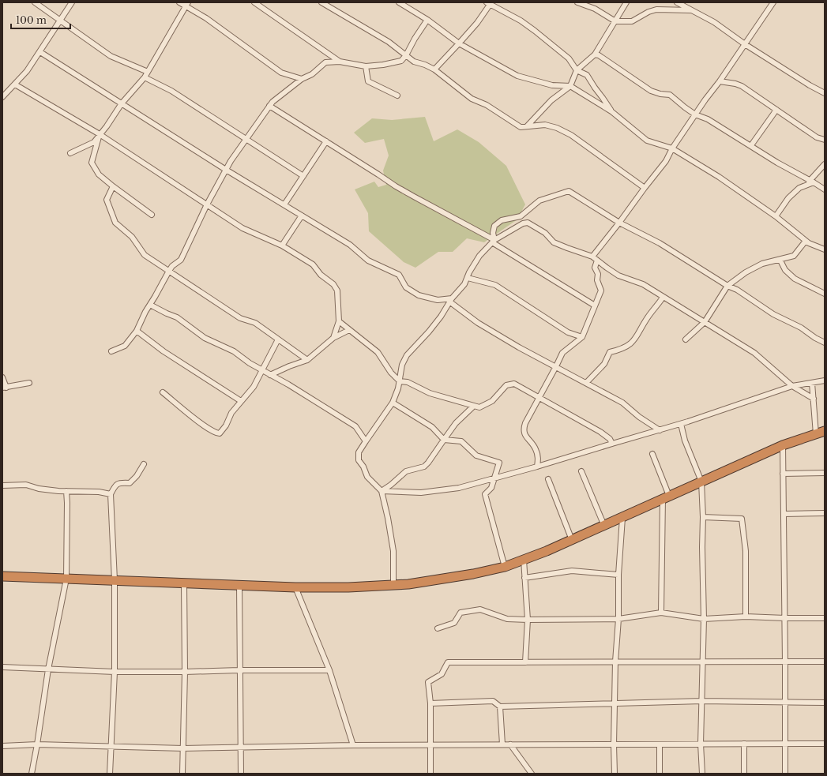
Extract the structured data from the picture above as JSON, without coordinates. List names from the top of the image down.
{
  "scale_bar": "100 m"
}
